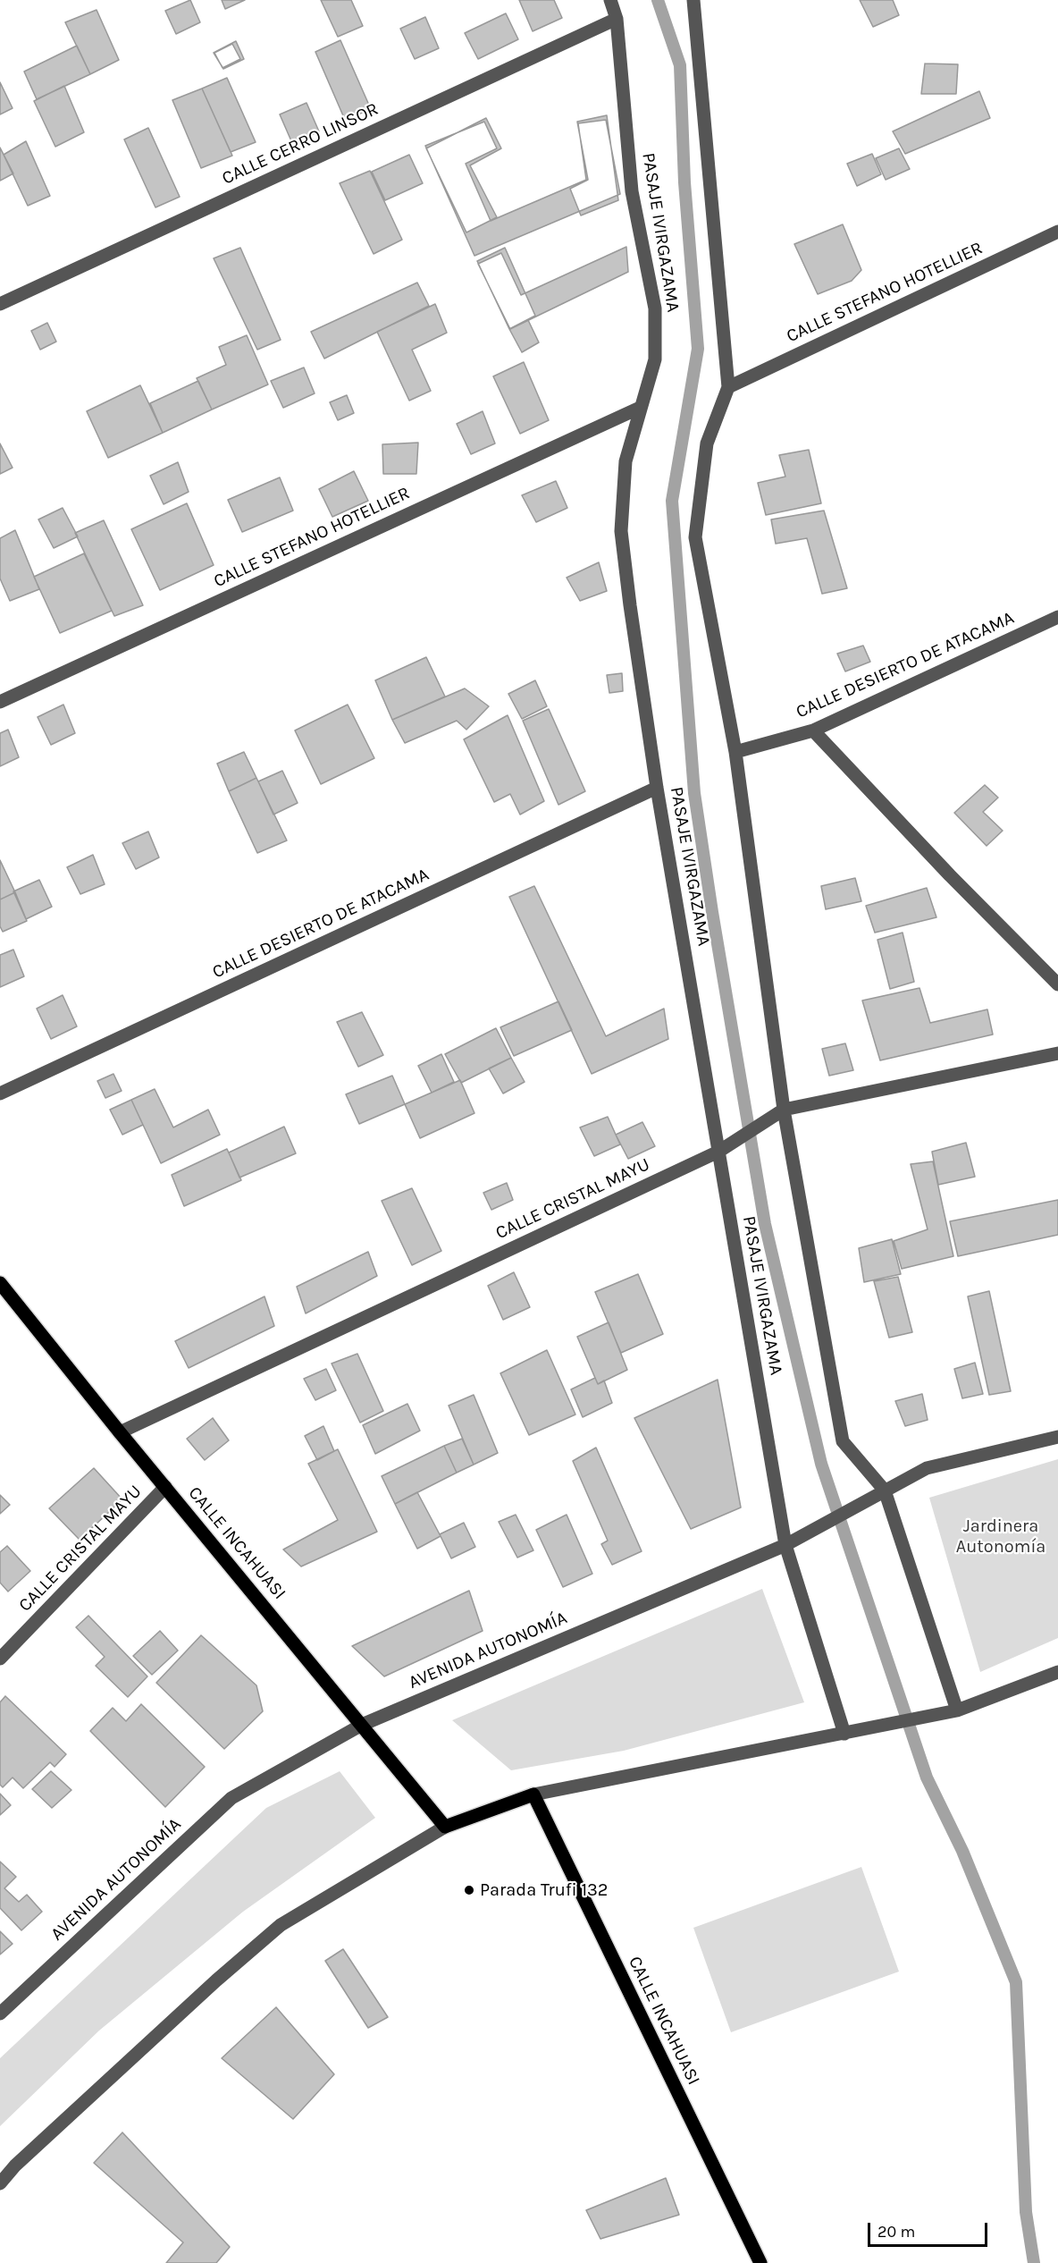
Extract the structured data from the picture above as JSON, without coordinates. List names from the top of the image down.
{
  "streets": {
    "main road": ["CALLE INCAHUASI"],
    "street": [
      "CALLE CERRO LINSOR",
      "PASAJE IVIRGAZAMA",
      "CALLE STEFANO HOTELLIER",
      "CALLE DESIERTO DE ATACAMA",
      "CALLE CRISTAL MAYU",
      "AVENIDA AUTONOMÍA"
    ]
  },
  "crossings": [
    ["CALLE CERRO LINSOR", "PASAJE IVIRGAZAMA"],
    ["PASAJE IVIRGAZAMA", "CALLE STEFANO HOTELLIER"],
    ["PASAJE IVIRGAZAMA", "CALLE DESIERTO DE ATACAMA"],
    ["PASAJE IVIRGAZAMA", "CALLE CRISTAL MAYU"],
    ["PASAJE IVIRGAZAMA", "AVENIDA AUTONOMÍA"],
    ["CALLE CRISTAL MAYU", "CALLE INCAHUASI"],
    ["CALLE INCAHUASI", "AVENIDA AUTONOMÍA"]
  ],
  "parks": ["Jardinera Autonomía"],
  "places": ["Parada Trufi 132"],
  "scale_bar": "20 m"
}
